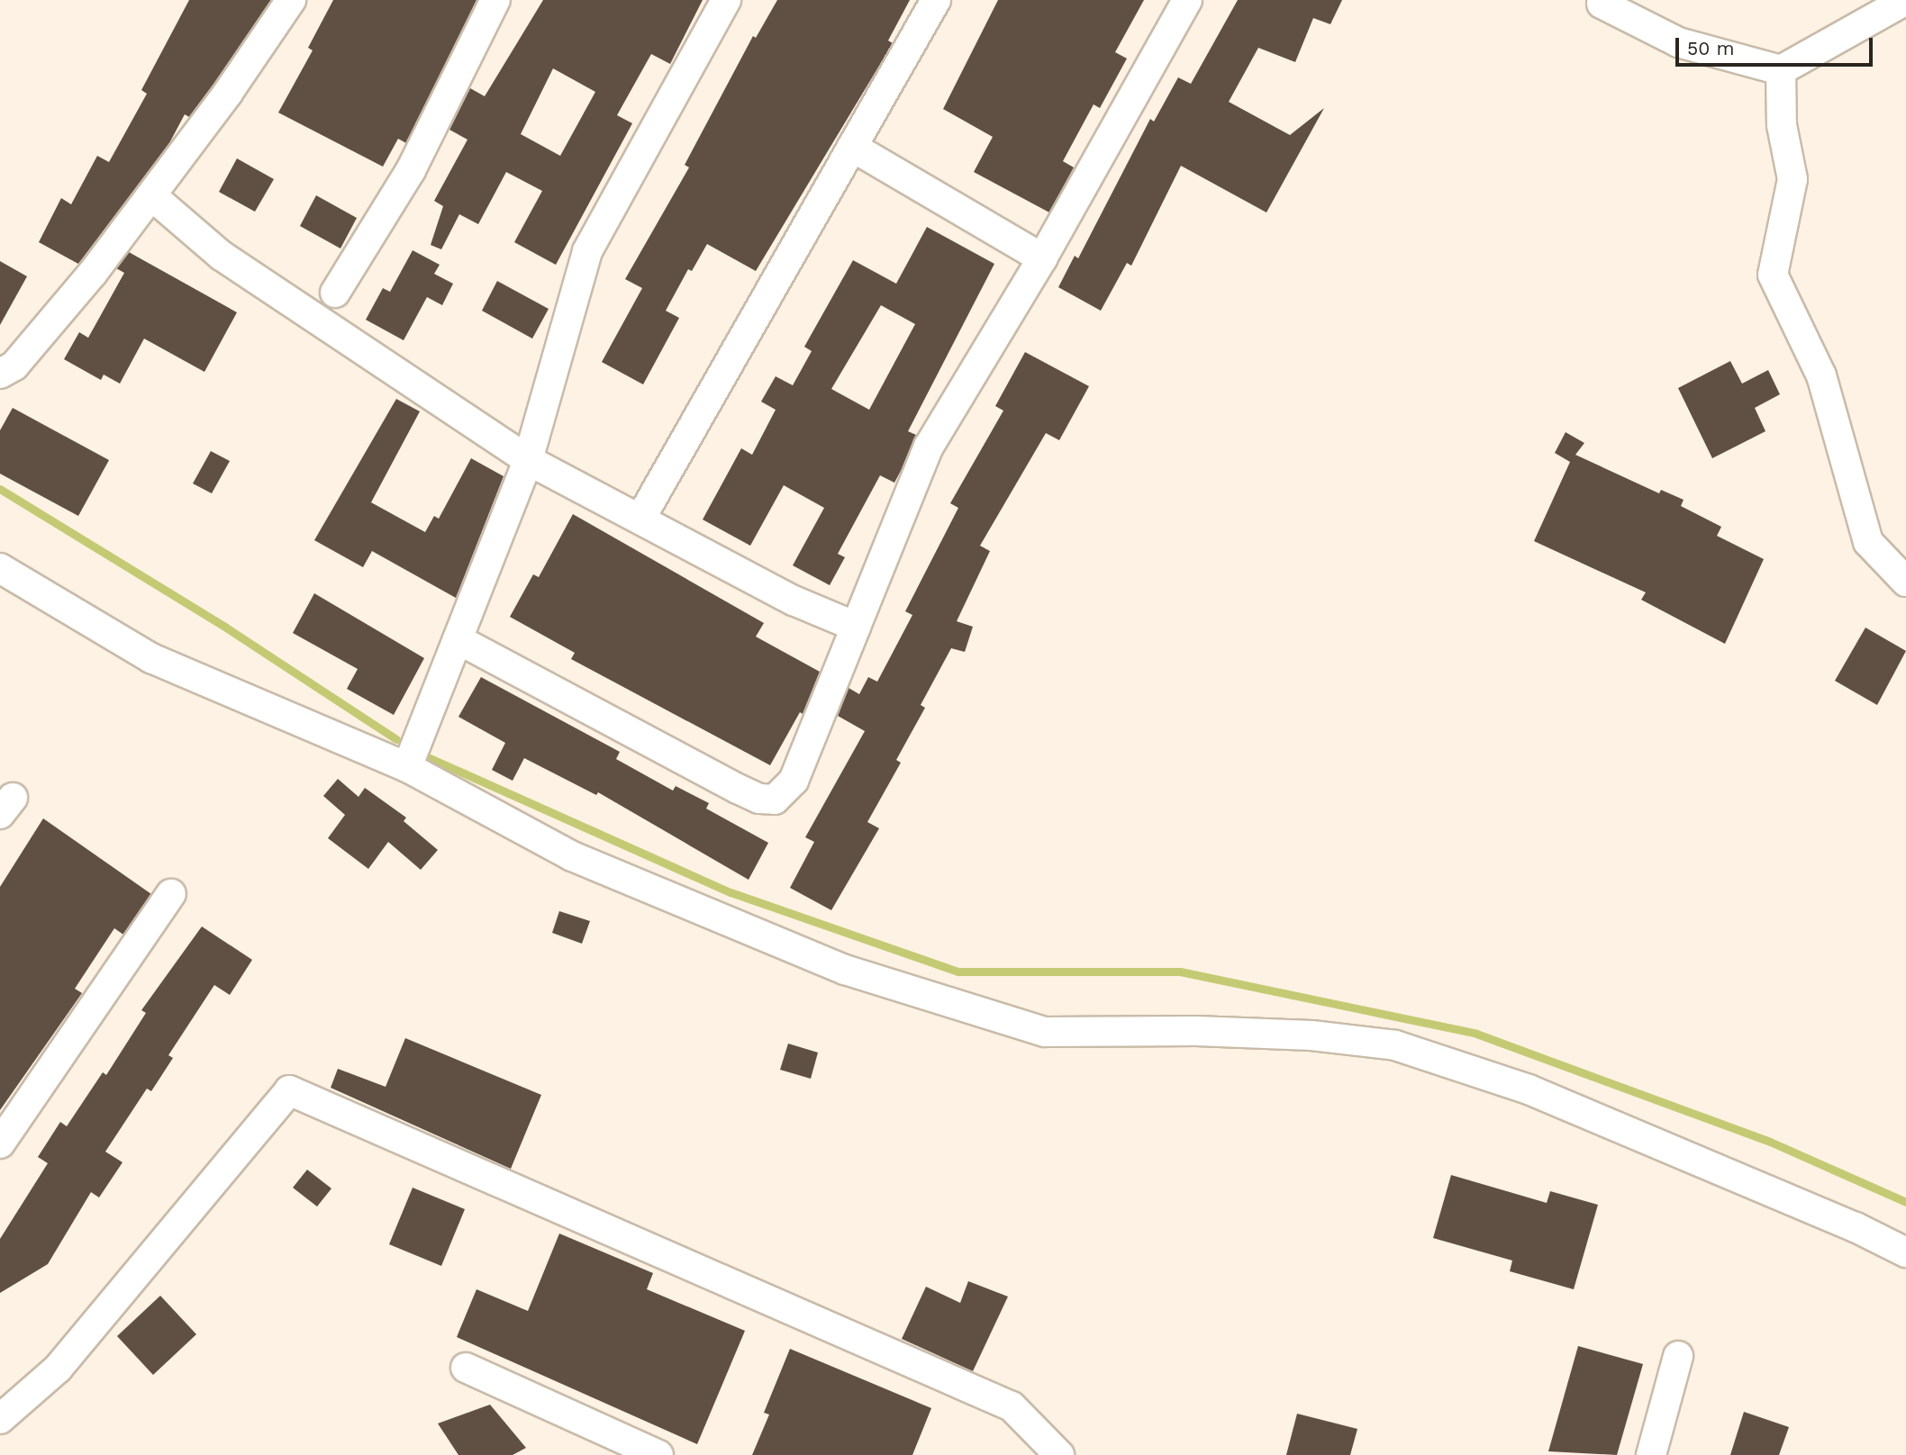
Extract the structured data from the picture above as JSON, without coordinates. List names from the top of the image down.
{
  "scale_bar": "50 m"
}
